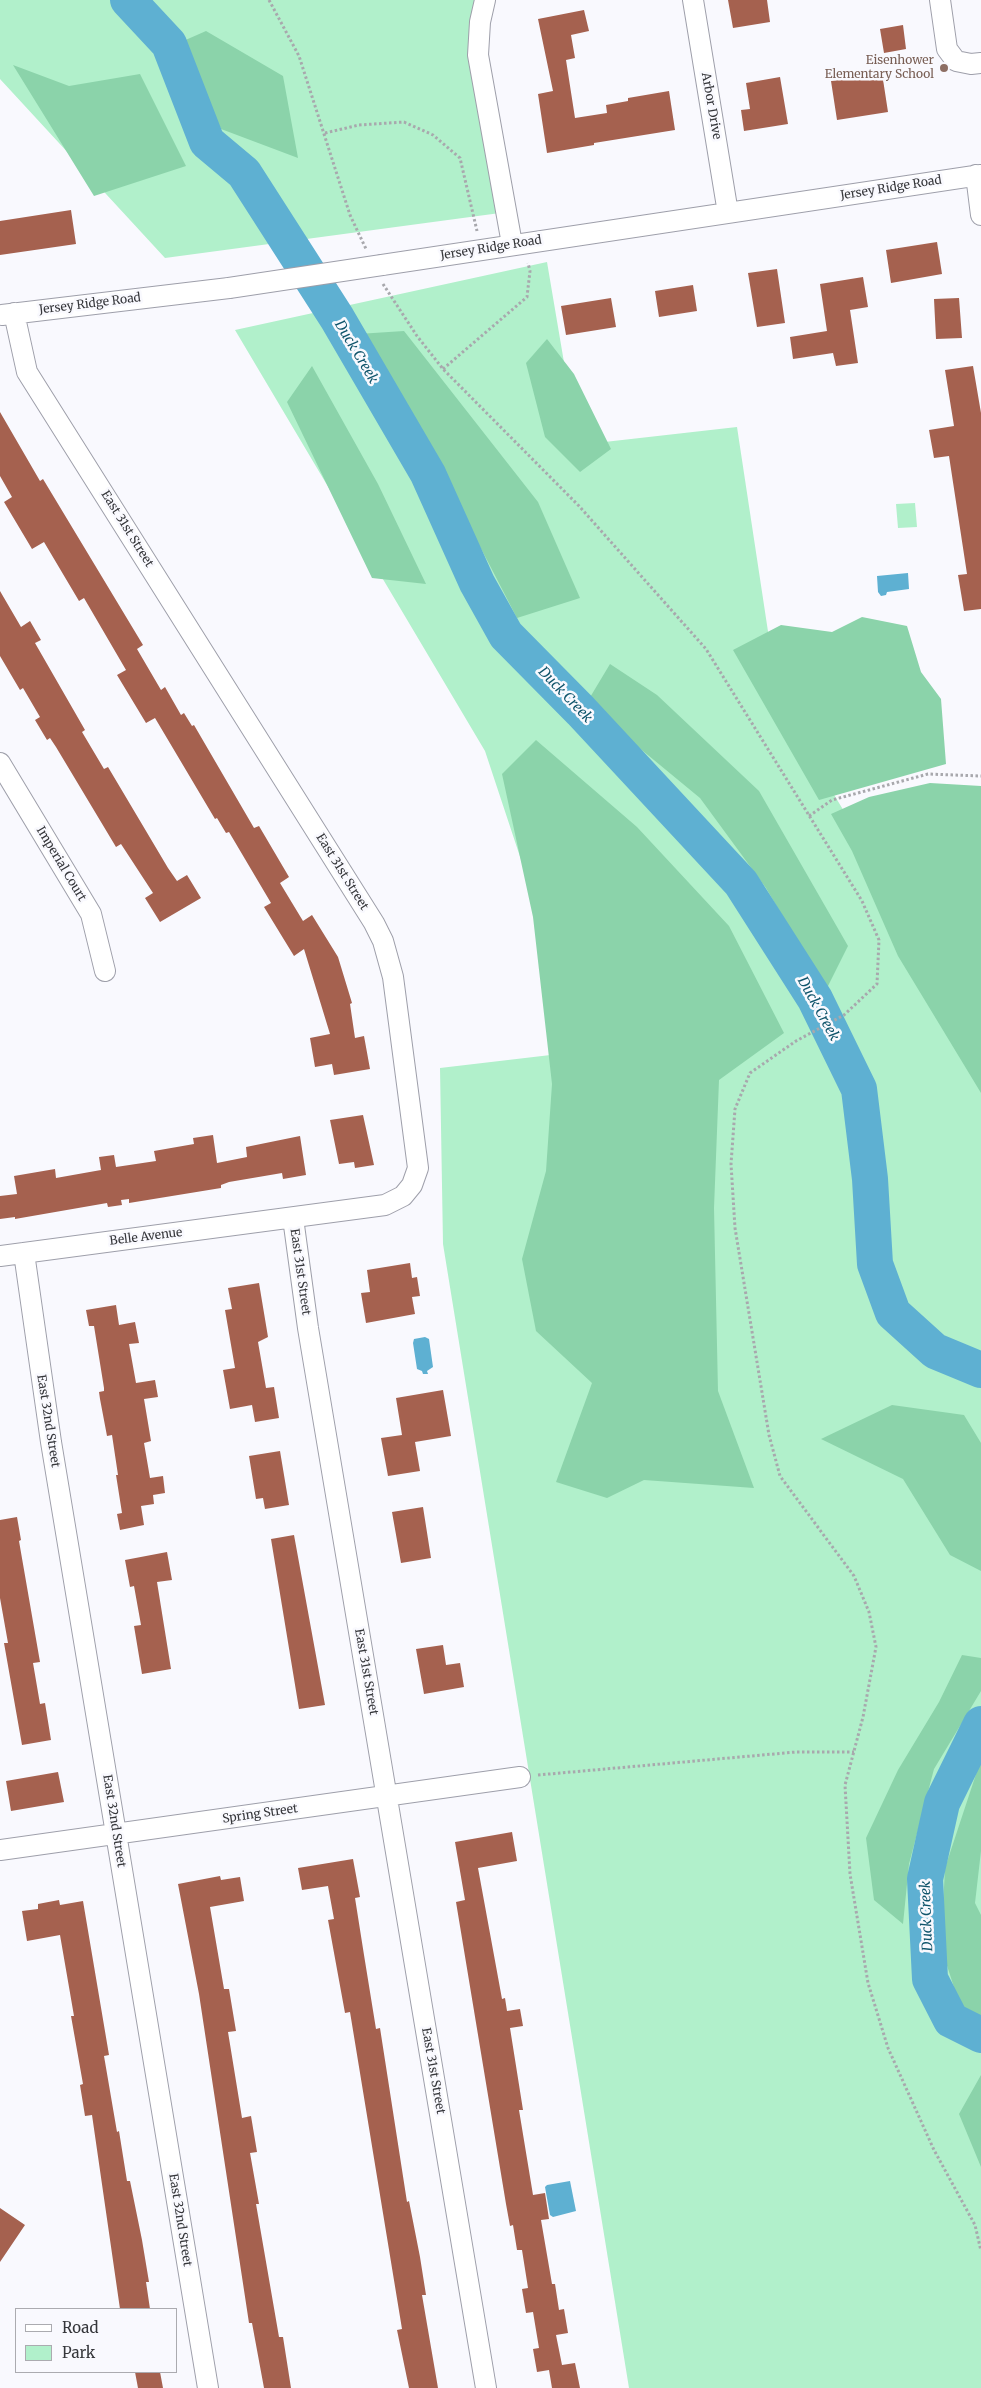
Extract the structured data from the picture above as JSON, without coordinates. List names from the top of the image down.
{
  "streets": {
    "street": [
      "Arbor Drive",
      "Jersey Ridge Road",
      "East 31st Street",
      "Imperial Court",
      "Belle Avenue",
      "East 32nd Street",
      "Spring Street"
    ]
  },
  "crossings": [
    ["Arbor Drive", "Jersey Ridge Road"],
    ["Jersey Ridge Road", "East 31st Street"],
    ["East 31st Street", "Belle Avenue"],
    ["East 31st Street", "Spring Street"],
    ["Belle Avenue", "East 32nd Street"],
    ["East 32nd Street", "Spring Street"]
  ],
  "water": ["Duck Creek"],
  "places": ["Eisenhower Elementary School"],
  "legend": ["Road", "Park"]
}
